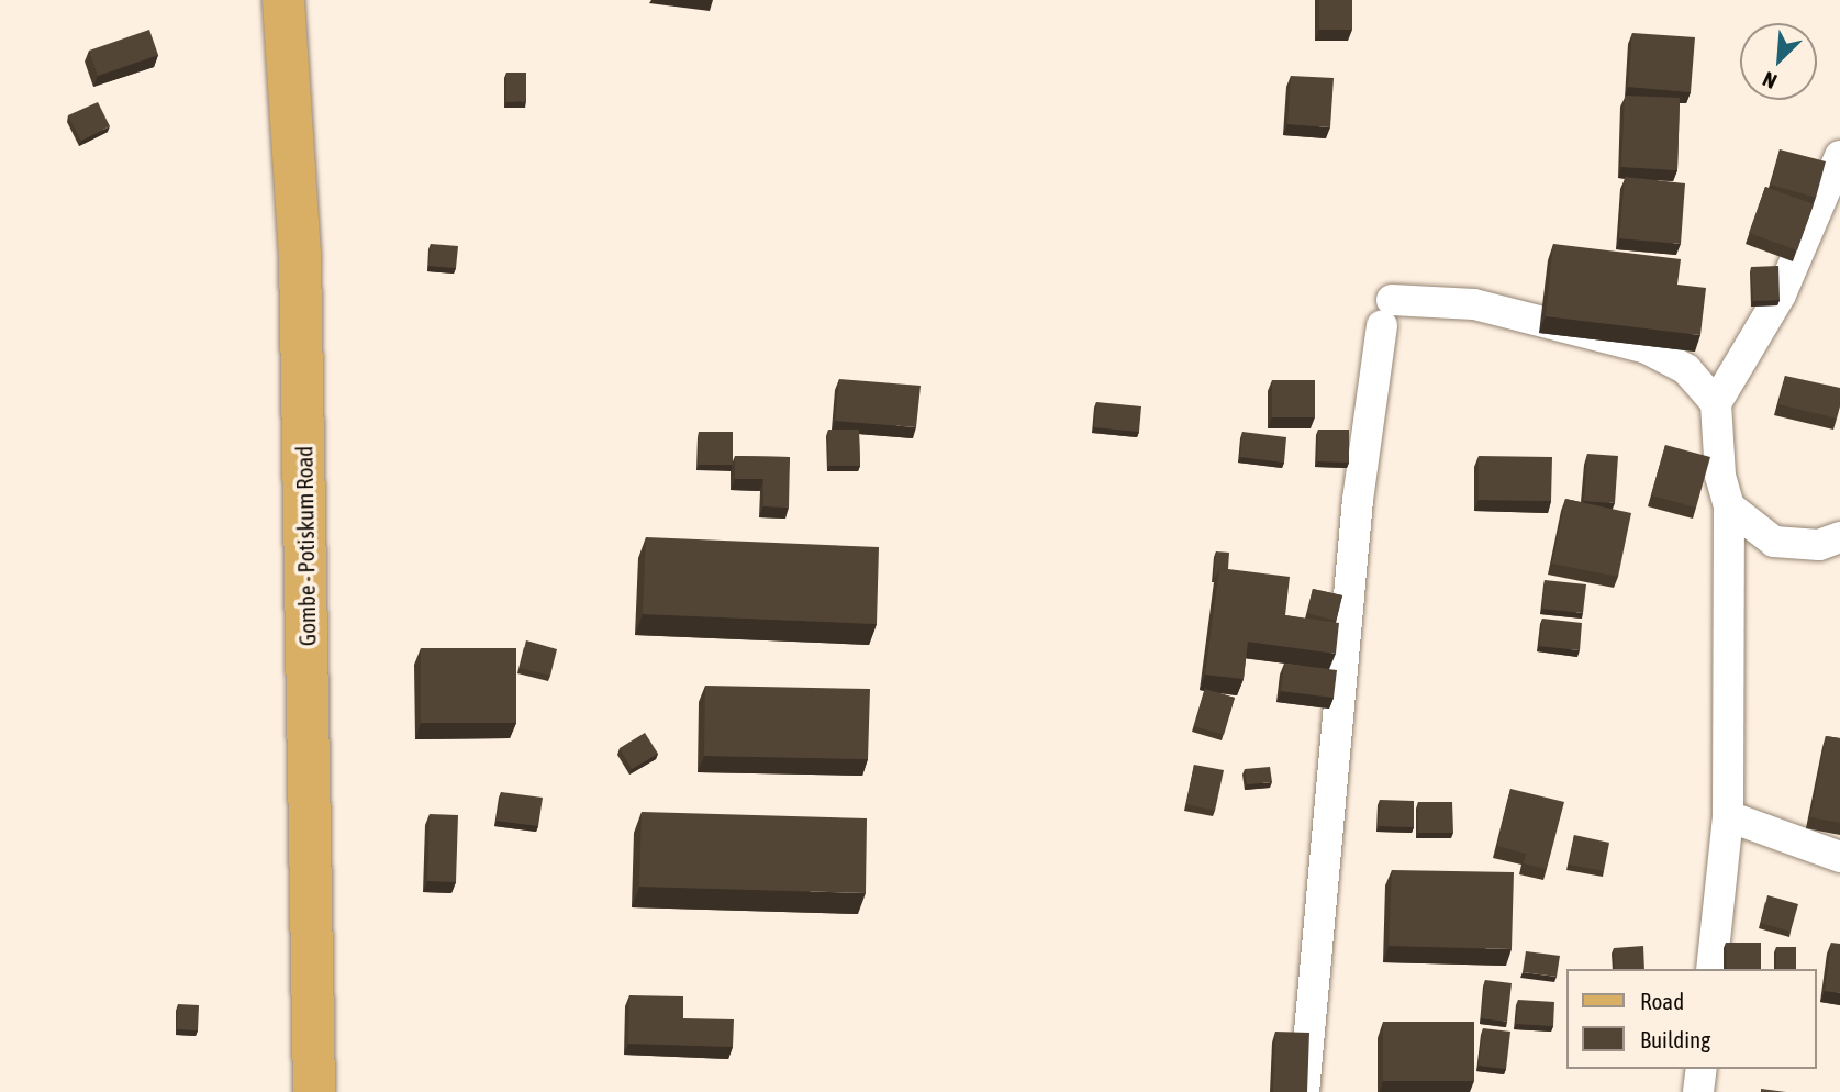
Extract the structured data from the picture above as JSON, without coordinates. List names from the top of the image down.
{
  "streets": {
    "main road": ["Gombe - Potiskum Road"]
  },
  "legend": ["Road", "Building"],
  "north": "bottom left"
}
